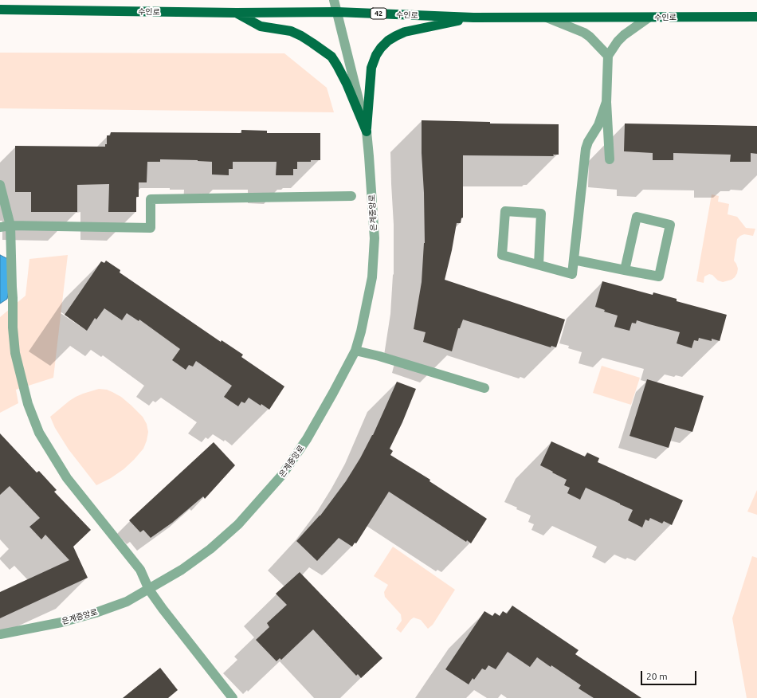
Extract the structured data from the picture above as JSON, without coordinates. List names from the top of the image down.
{
  "streets": {
    "main road": ["수인로", "42"],
    "street": ["은계중앙로"]
  },
  "crossings": [
    ["수인로", "은계중앙로"]
  ],
  "scale_bar": "20 m"
}
